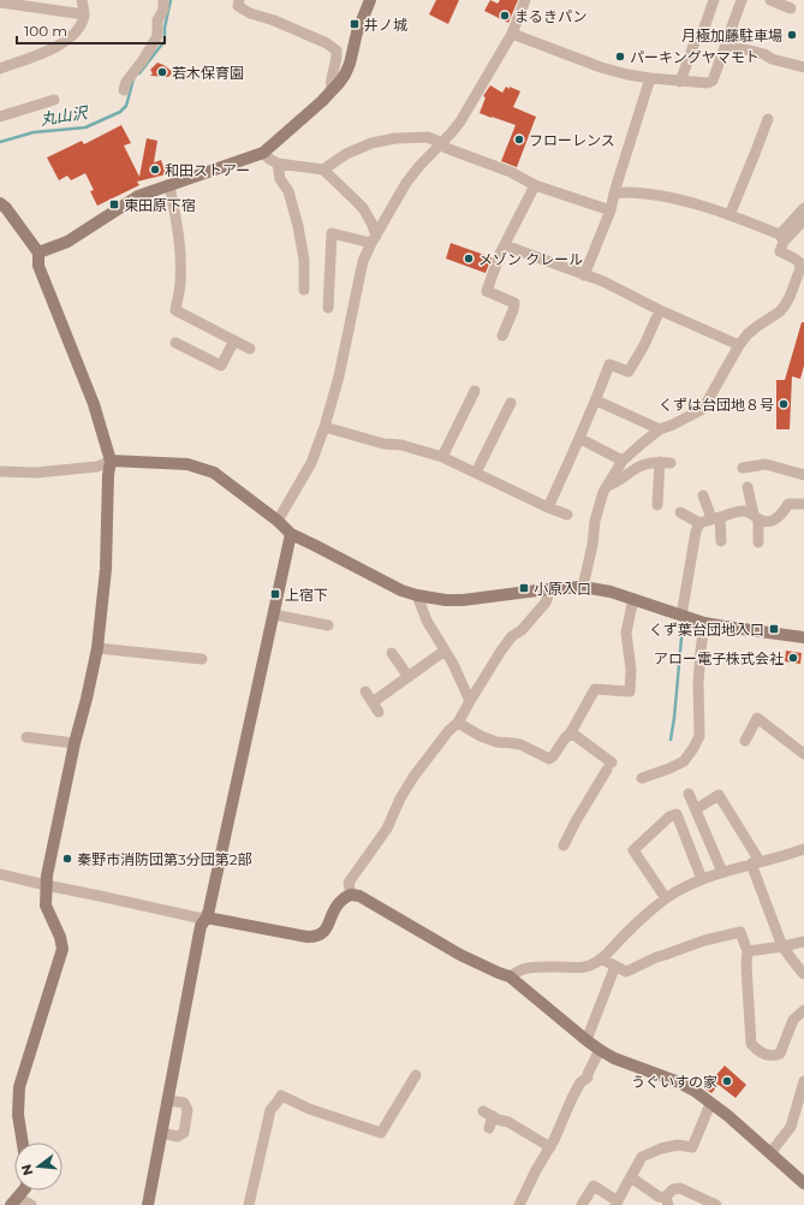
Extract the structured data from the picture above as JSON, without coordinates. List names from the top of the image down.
{
  "water": ["丸山沢"],
  "places": {
    "other": [
      "まるきパン",
      "月極加藤駐車場",
      "パーキングヤマモト",
      "若木保育園",
      "フローレンス",
      "和田ストアー",
      "メゾン クレール",
      "くずは台団地８号",
      "アロー電子株式会社",
      "秦野市消防団第3分団第2部",
      "うぐいすの家"
    ],
    "transit": [
      "井ノ城",
      "東田原下宿",
      "小原入口",
      "上宿下",
      "くず葉台団地入口"
    ]
  },
  "scale_bar": "100 m",
  "north": "left"
}
